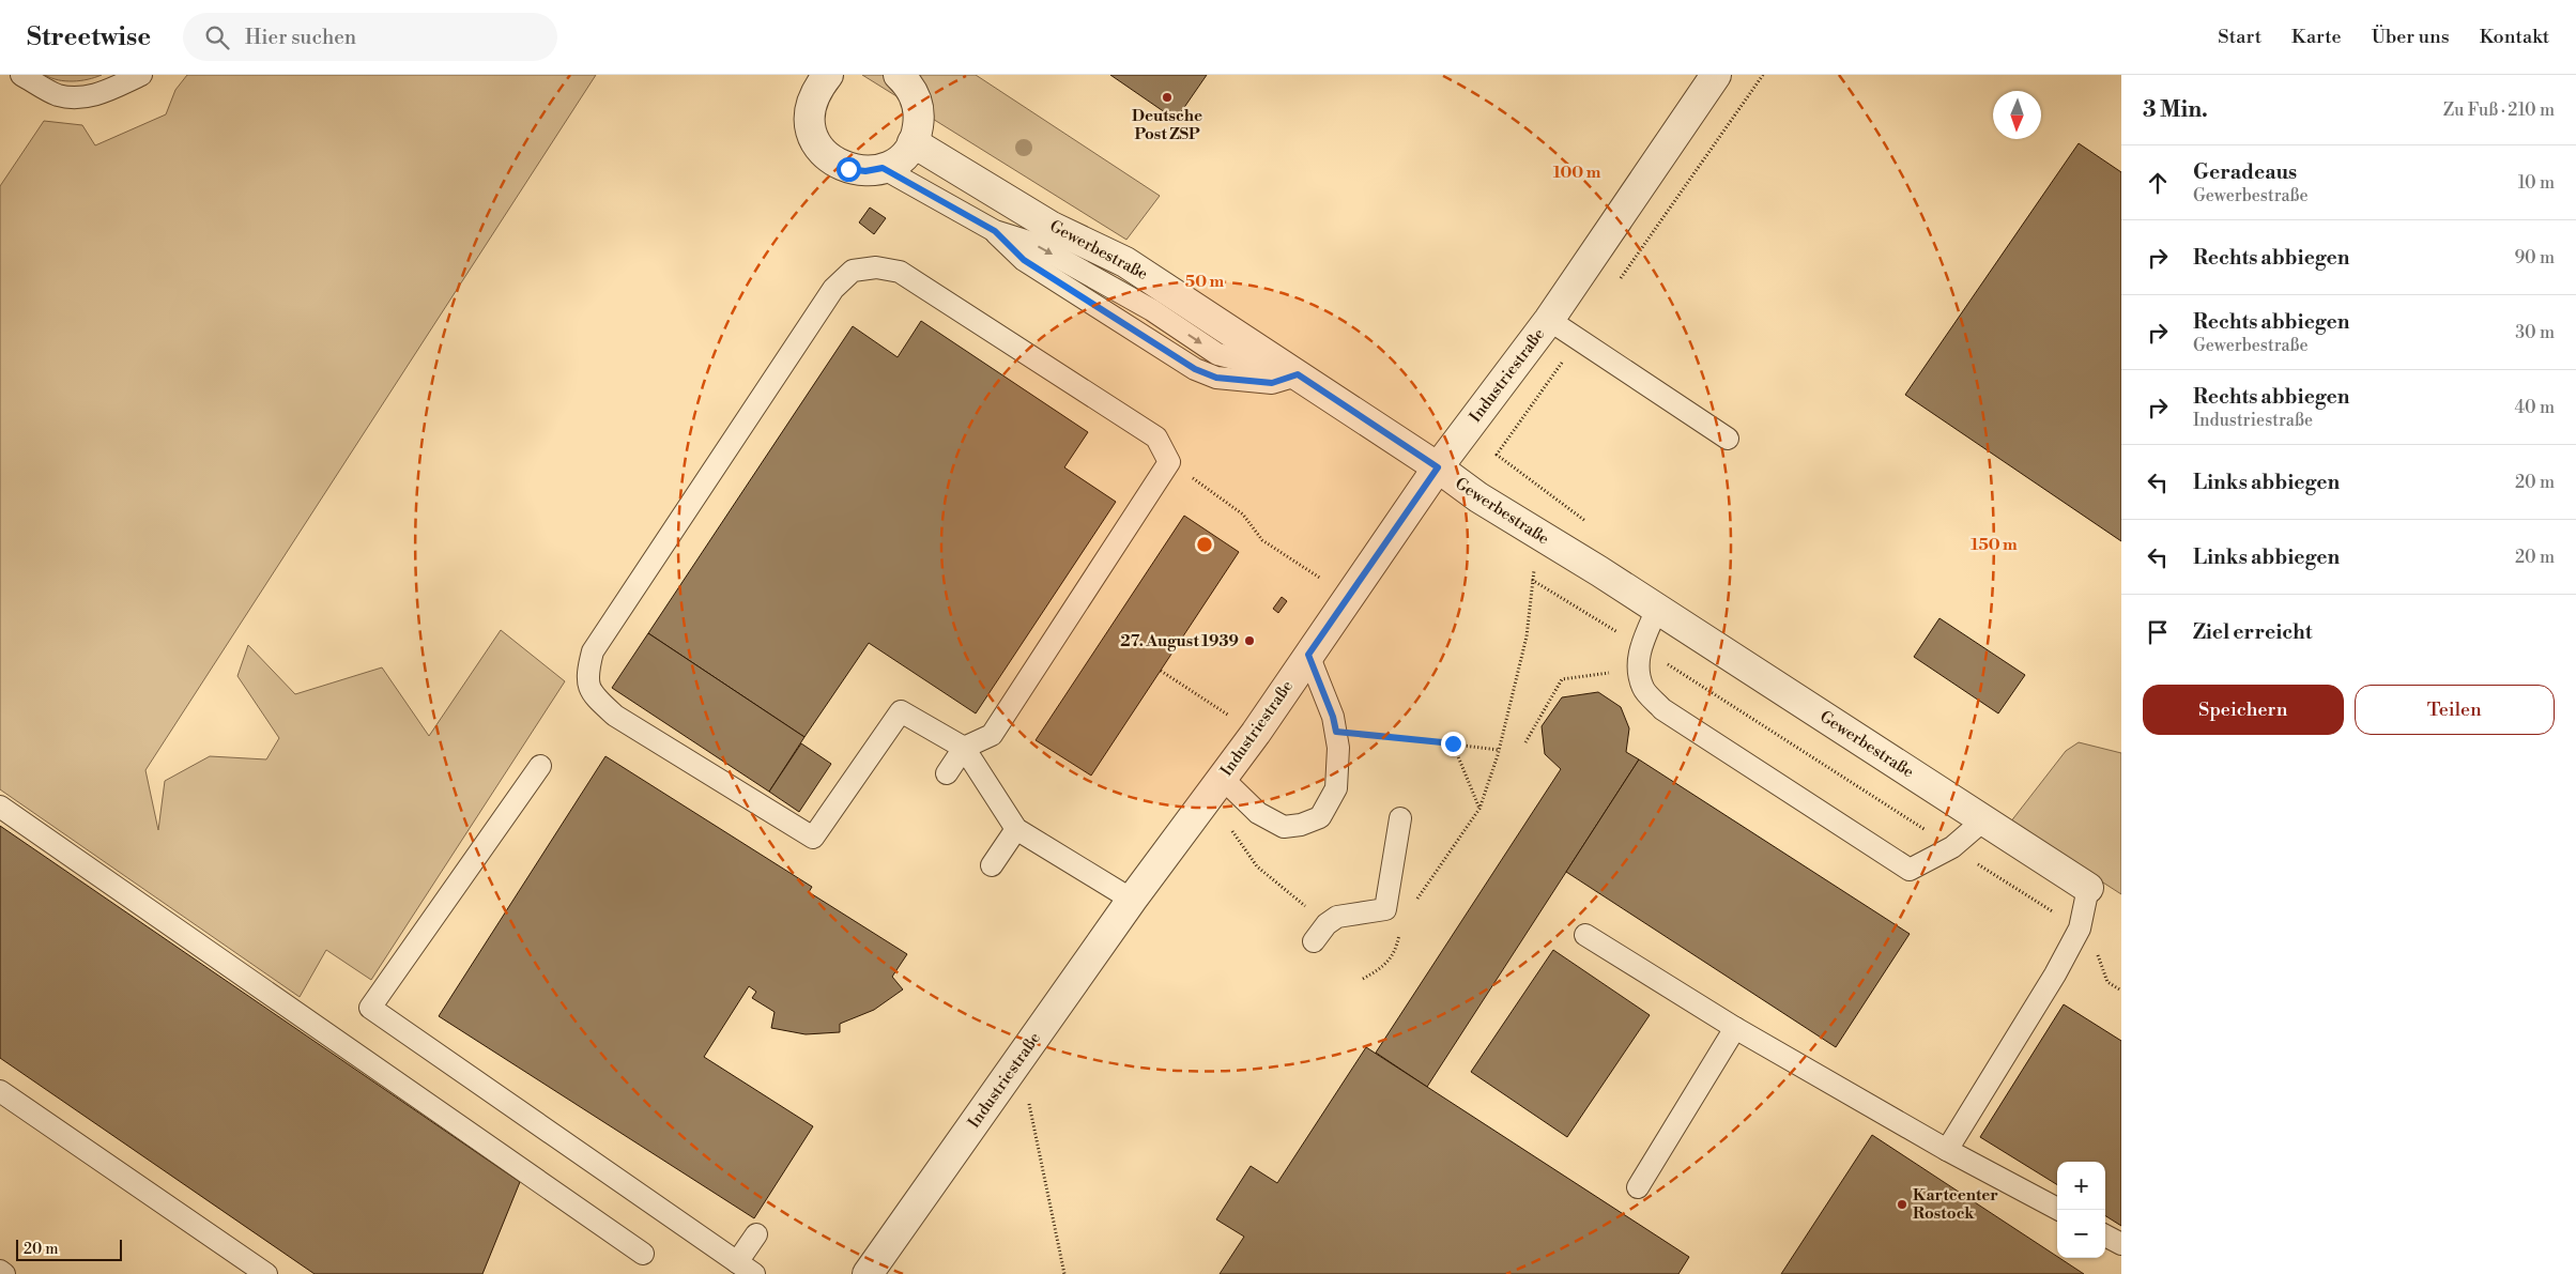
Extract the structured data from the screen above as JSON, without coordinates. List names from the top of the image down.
{
  "streets": {
    "street": ["Gewerbestraße", "Industriestraße"]
  },
  "crossings": [
    ["Gewerbestraße", "Industriestraße"]
  ],
  "places": ["Deutsche Post ZSP", "27. August 1939", "Kartcenter Rostock"],
  "scale_bar": "20 m",
  "north": "bottom",
  "page": {
    "header": "Streetwise",
    "search": "Hier suchen",
    "nav": [
      "Start",
      "Karte",
      "Über uns",
      "Kontakt"
    ],
    "heading": ["3 Min.", "Zu Fuß · 210 m"],
    "list": [
      ["Geradeaus", "Gewerbestraße", "10 m"],
      ["Rechts abbiegen", "90 m"],
      ["Rechts abbiegen", "Gewerbestraße", "30 m"],
      ["Rechts abbiegen", "Industriestraße", "40 m"],
      ["Links abbiegen", "20 m"],
      ["Links abbiegen", "20 m"],
      "Ziel erreicht"
    ],
    "buttons": ["Speichern", "Teilen"],
    "map_buttons": ["+", "−"],
    "scale": "20 m"
  },
  "rings": ["100 m", "50 m", "150 m"]
}
